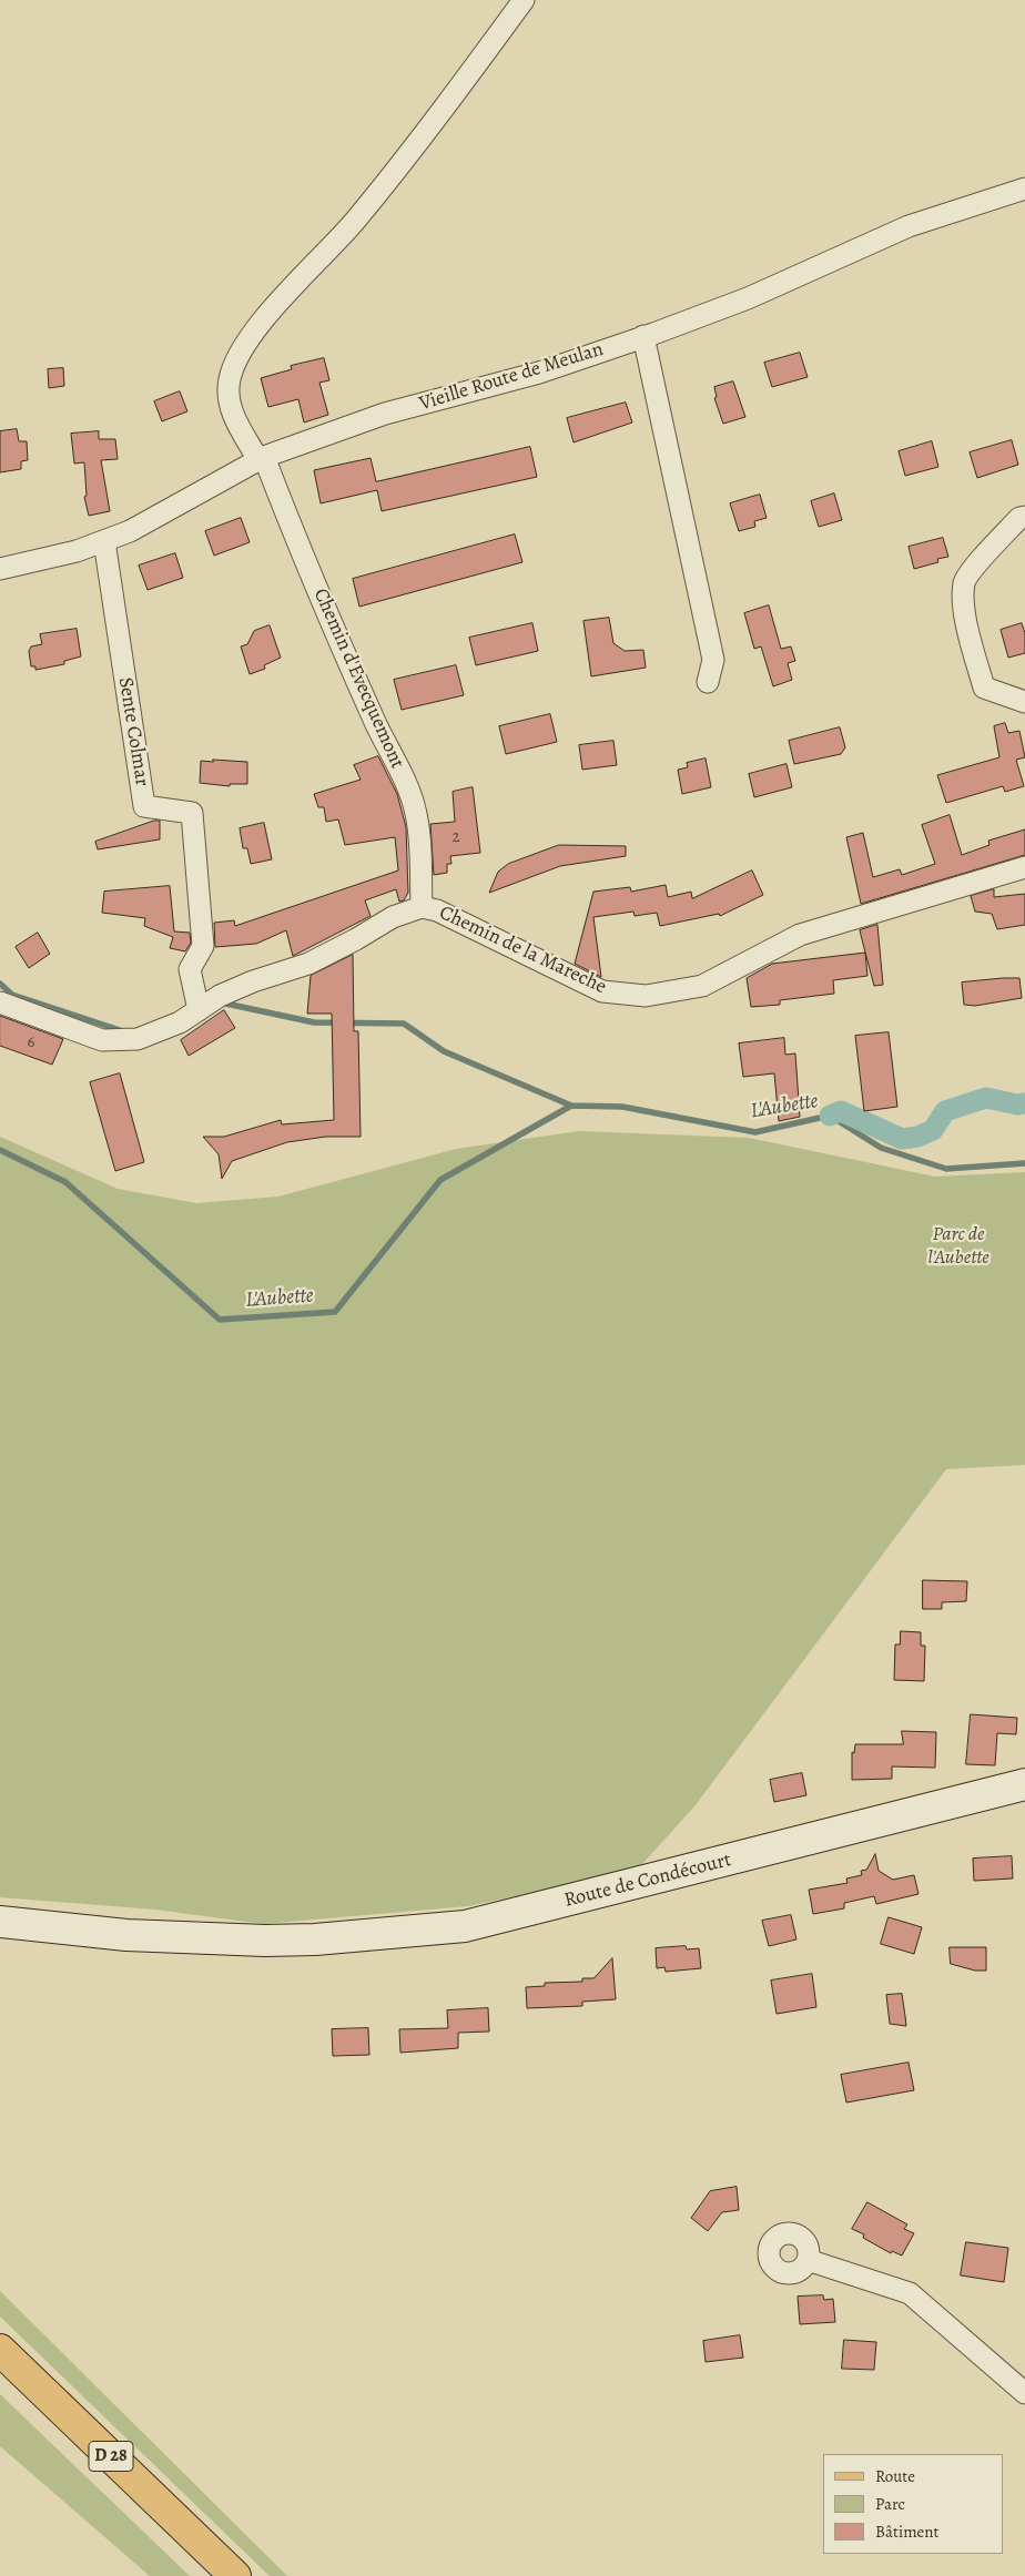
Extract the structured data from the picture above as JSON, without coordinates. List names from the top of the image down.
{
  "streets": {
    "main road": ["D 28"],
    "street": [
      "Vieille Route de Meulan",
      "Chemin d'Evecquemont",
      "Sente Colmar",
      "Chemin de la Mareche",
      "Route de Condécourt"
    ]
  },
  "crossings": [
    ["Vieille Route de Meulan", "Chemin d'Evecquemont"],
    ["Vieille Route de Meulan", "Sente Colmar"],
    ["Chemin d'Evecquemont", "Chemin de la Mareche"],
    ["Sente Colmar", "Chemin de la Mareche"]
  ],
  "water": ["L'Aubette"],
  "parks": ["Parc de l'Aubette"],
  "house_numbers": ["2", "6"],
  "legend": ["Route", "Parc", "Bâtiment"]
}
